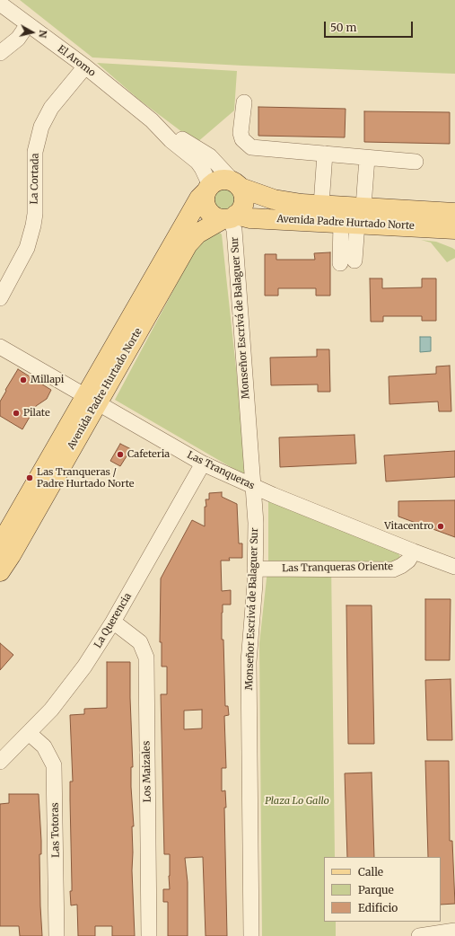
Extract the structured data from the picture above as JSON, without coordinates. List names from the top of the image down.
{
  "streets": {
    "main road": ["Avenida Padre Hurtado Norte"],
    "street": [
      "El Aromo",
      "La Cortada",
      "Monseñor Escrivá de Balaguer Sur",
      "Las Tranqueras",
      "Las Tranqueras Oriente",
      "La Querencia",
      "Los Maizales",
      "Las Totoras"
    ]
  },
  "crossings": [
    ["El Aromo", "La Cortada"],
    ["El Aromo", "Avenida Padre Hurtado Norte"],
    ["El Aromo", "Monseñor Escrivá de Balaguer Sur"],
    ["Avenida Padre Hurtado Norte", "Monseñor Escrivá de Balaguer Sur"],
    ["Avenida Padre Hurtado Norte", "Las Tranqueras"],
    ["Monseñor Escrivá de Balaguer Sur", "Las Tranqueras"],
    ["Monseñor Escrivá de Balaguer Sur", "Las Tranqueras Oriente"],
    ["Las Tranqueras", "Las Tranqueras Oriente"],
    ["Las Tranqueras", "La Querencia"],
    ["La Querencia", "Los Maizales"],
    ["La Querencia", "Las Totoras"]
  ],
  "parks": ["Plaza Lo Gallo"],
  "places": [
    "Millapi",
    "Pilate",
    "Cafeteria",
    "Las Tranqueras / Padre Hurtado Norte",
    "Vitacentro"
  ],
  "legend": ["Calle", "Parque", "Edificio"],
  "scale_bar": "50 m",
  "north": "right"
}
